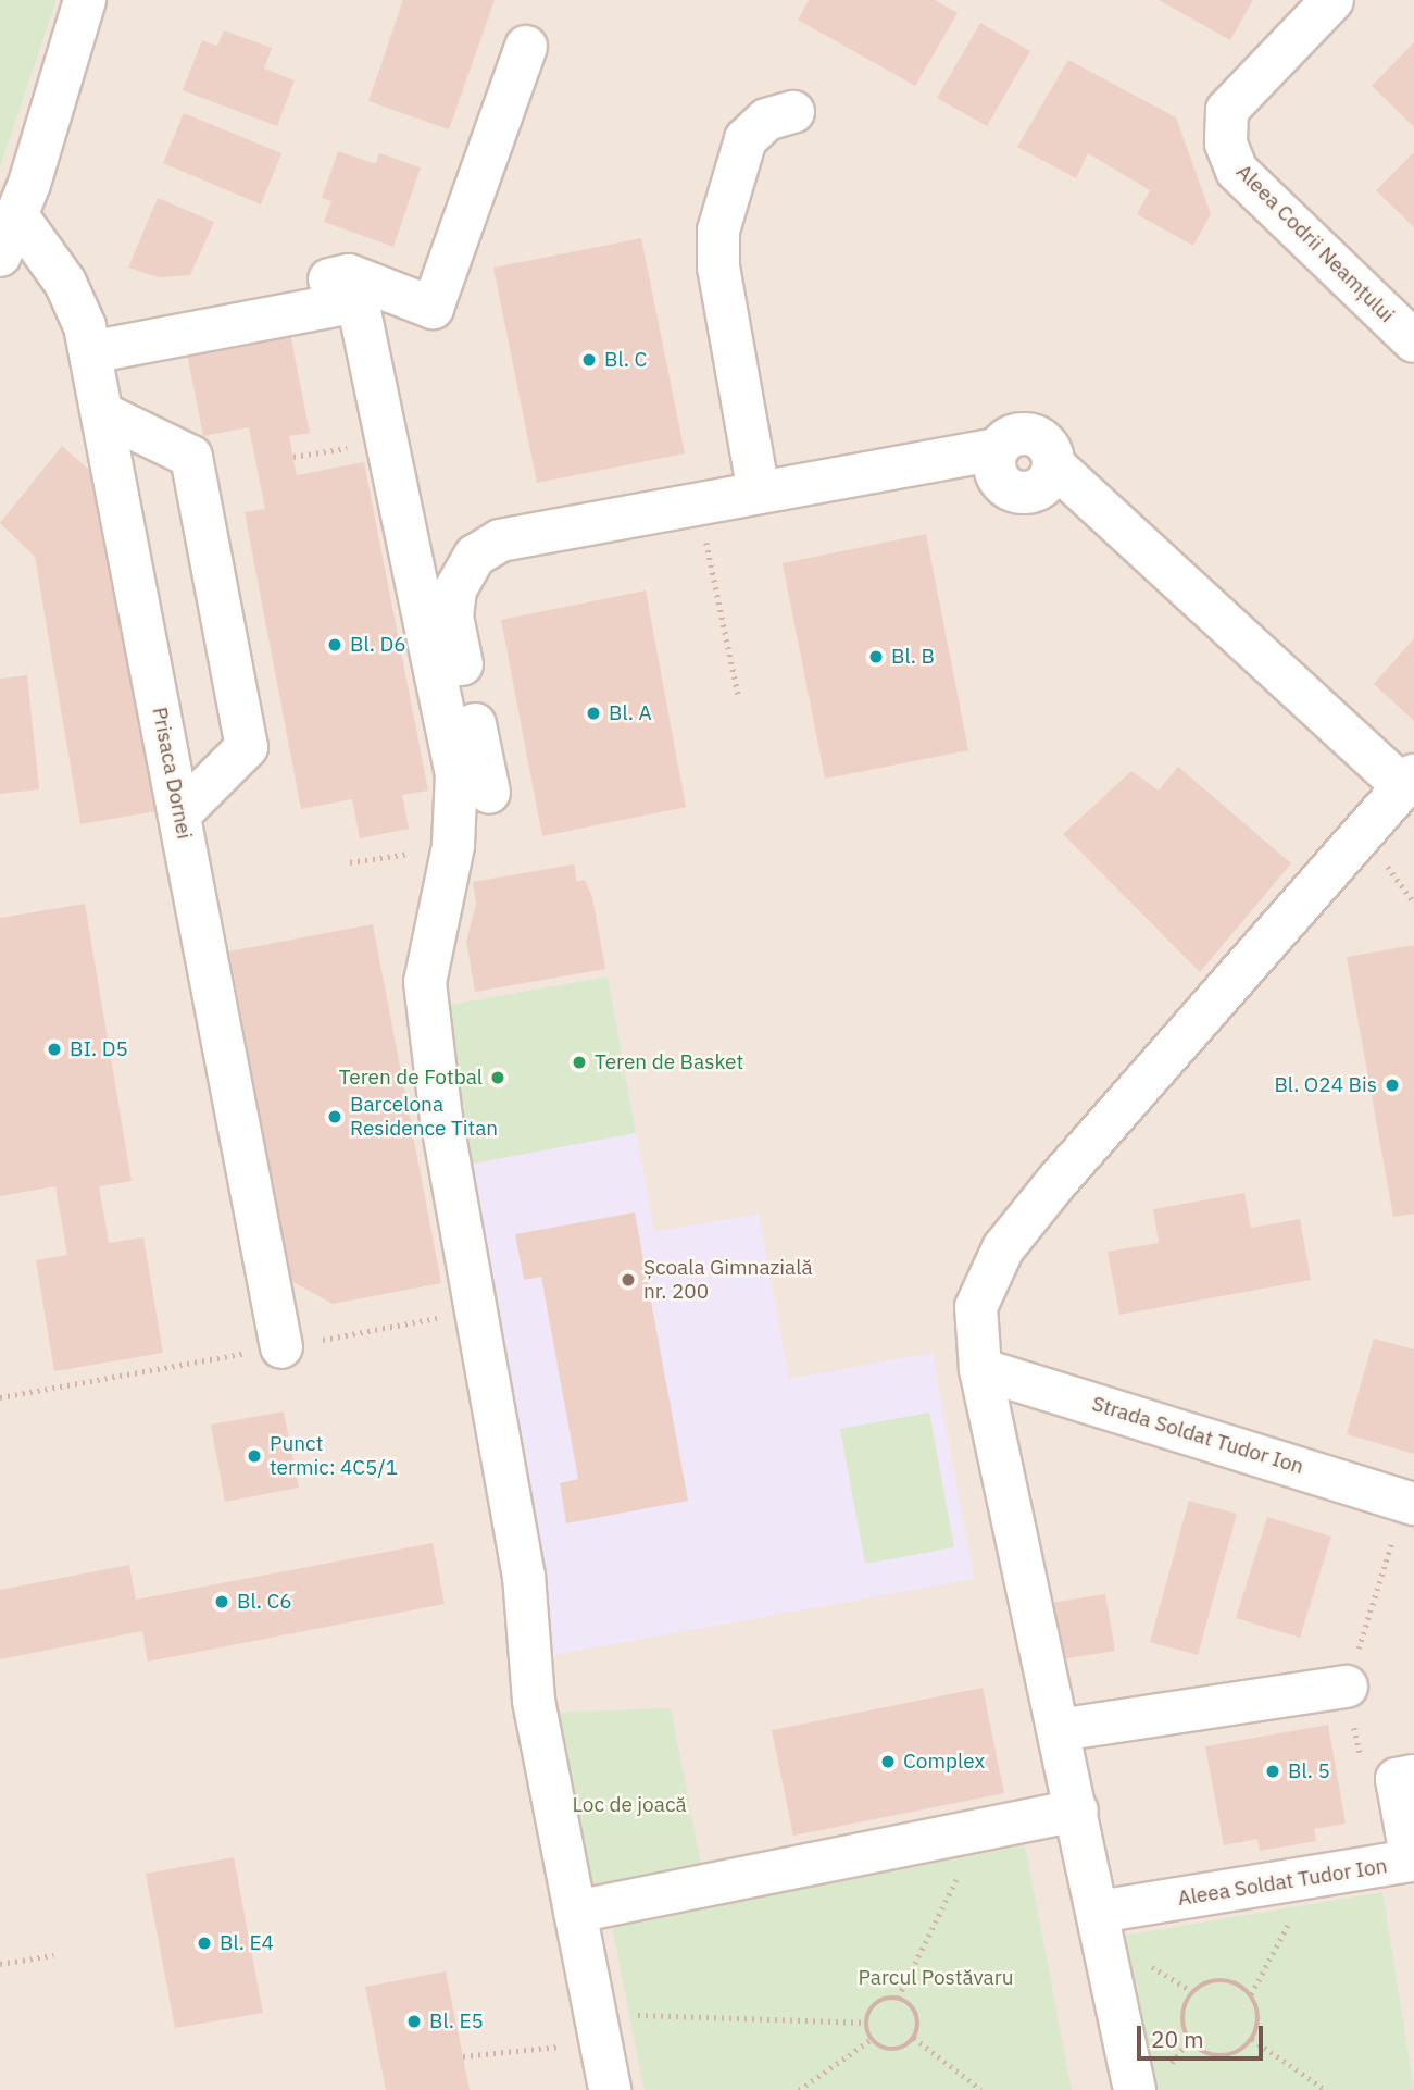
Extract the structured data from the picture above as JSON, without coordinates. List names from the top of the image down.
{
  "streets": {
    "street": [
      "Aleea Codrii Neamțului",
      "Prisaca Dornei",
      "Strada Soldat Tudor Ion",
      "Aleea Soldat Tudor Ion"
    ]
  },
  "parks": ["Loc de joacă", "Parcul Postăvaru"],
  "places": [
    "Bl. C",
    "Bl. D6",
    "Bl. B",
    "Bl. A",
    "BI. D5",
    "Teren de Basket",
    "Teren de Fotbal",
    "Bl. O24 Bis",
    "Barcelona Residence Titan",
    "Școala Gimnazială nr. 200",
    "Punct termic: 4C5/1",
    "Bl. C6",
    "Complex",
    "Bl. 5",
    "Bl. E4",
    "Bl. E5"
  ],
  "scale_bar": "20 m"
}
